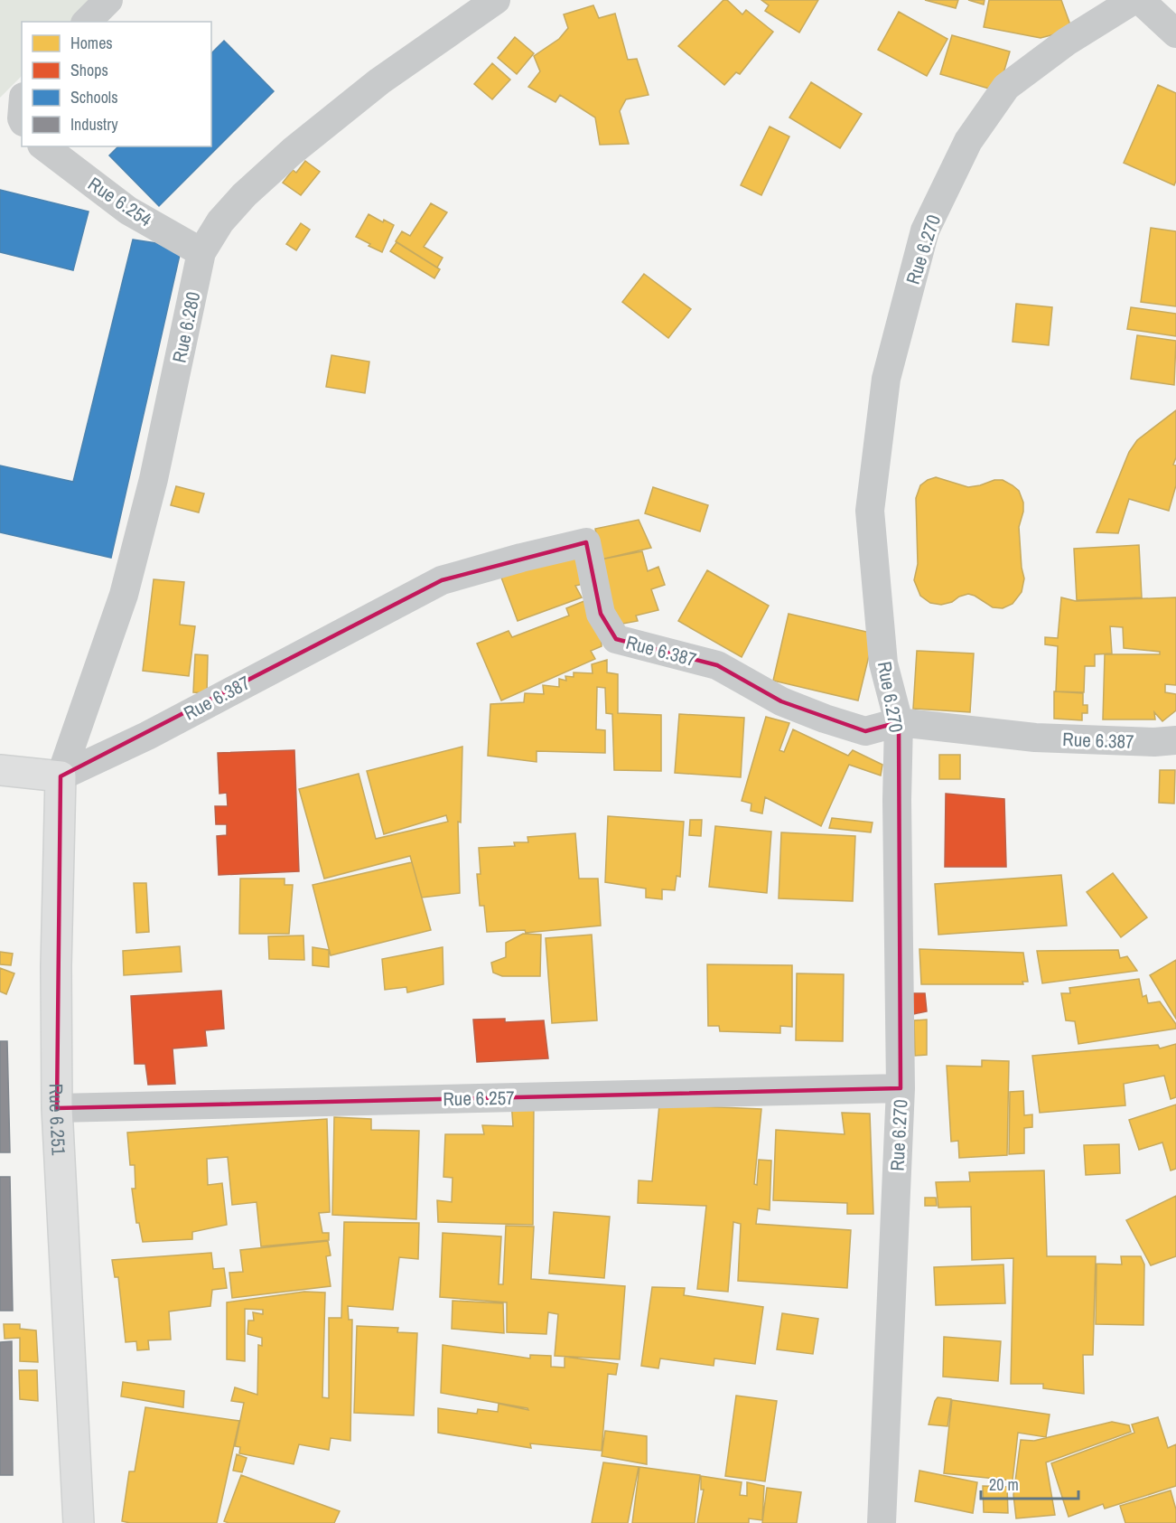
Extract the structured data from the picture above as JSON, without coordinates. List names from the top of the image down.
{
  "streets": {
    "main road": ["Rue 6.251"],
    "street": [
      "Rue 6.254",
      "Rue 6.270",
      "Rue 6.280",
      "Rue 6.387",
      "Rue 6.257"
    ]
  },
  "crossings": [
    ["Rue 6.254", "Rue 6.280"],
    ["Rue 6.270", "Rue 6.387"],
    ["Rue 6.270", "Rue 6.257"],
    ["Rue 6.280", "Rue 6.387"],
    ["Rue 6.280", "Rue 6.251"],
    ["Rue 6.387", "Rue 6.251"],
    ["Rue 6.257", "Rue 6.251"]
  ],
  "legend": [
    "Homes",
    "Shops",
    "Schools",
    "Industry"
  ],
  "scale_bar": "20 m"
}
